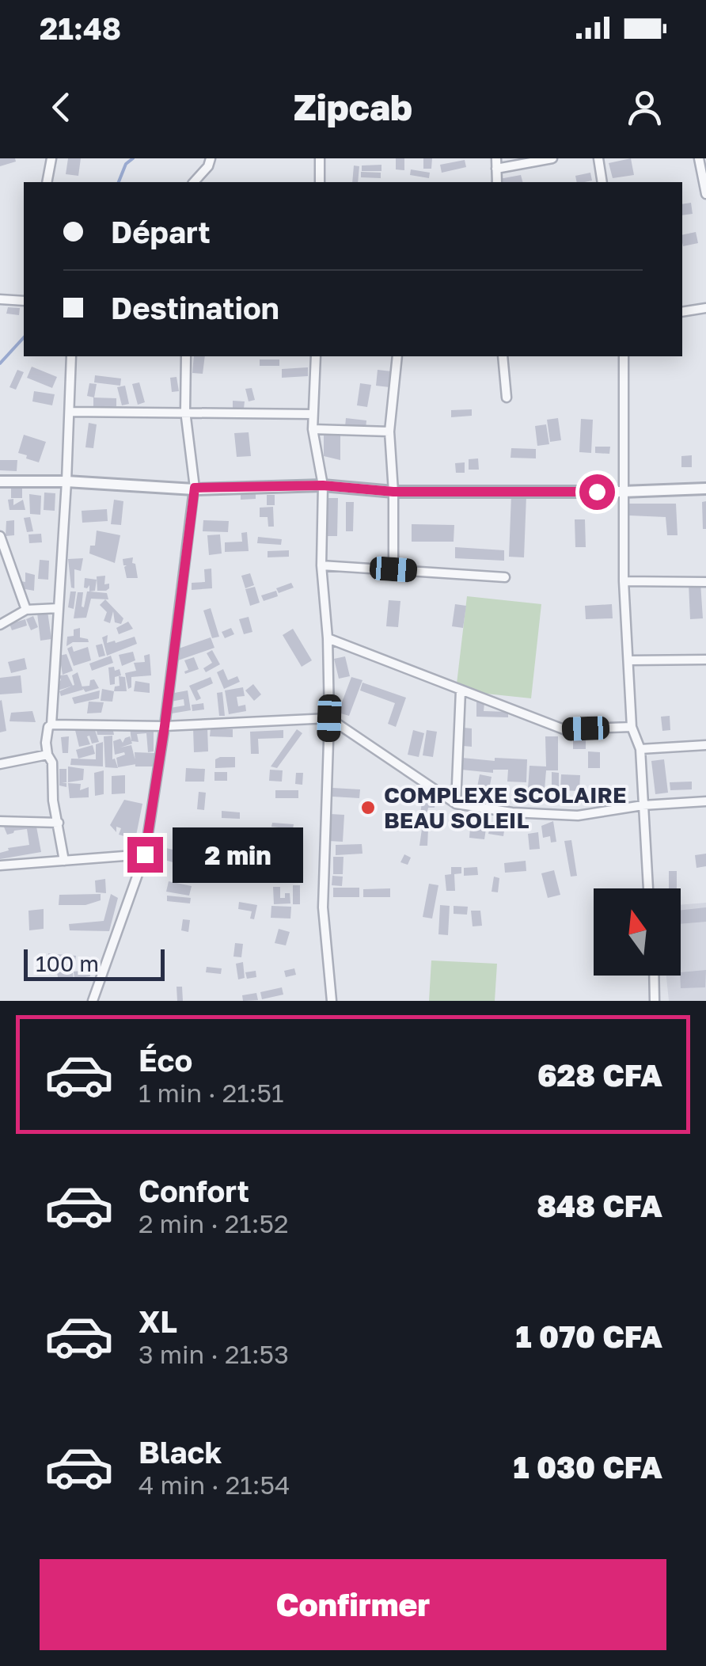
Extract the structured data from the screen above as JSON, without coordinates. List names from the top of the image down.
{
  "places": ["COMPLEXE SCOLAIRE BEAU SOLEIL"],
  "scale_bar": "100 m",
  "north": "top",
  "page": {
    "status": "21:48",
    "header": "Zipcab",
    "banner": ["Départ", "Destination"],
    "bubble": "2 min",
    "scale": "100 m",
    "list": [
      {
        "name": "Éco",
        "note": "1 min · 21:51",
        "value": "628 CFA"
      },
      {
        "name": "Confort",
        "note": "2 min · 21:52",
        "value": "848 CFA"
      },
      {
        "name": "XL",
        "note": "3 min · 21:53",
        "value": "1 070 CFA"
      },
      {
        "name": "Black",
        "note": "4 min · 21:54",
        "value": "1 030 CFA"
      }
    ],
    "buttons": "Confirmer"
  }
}
